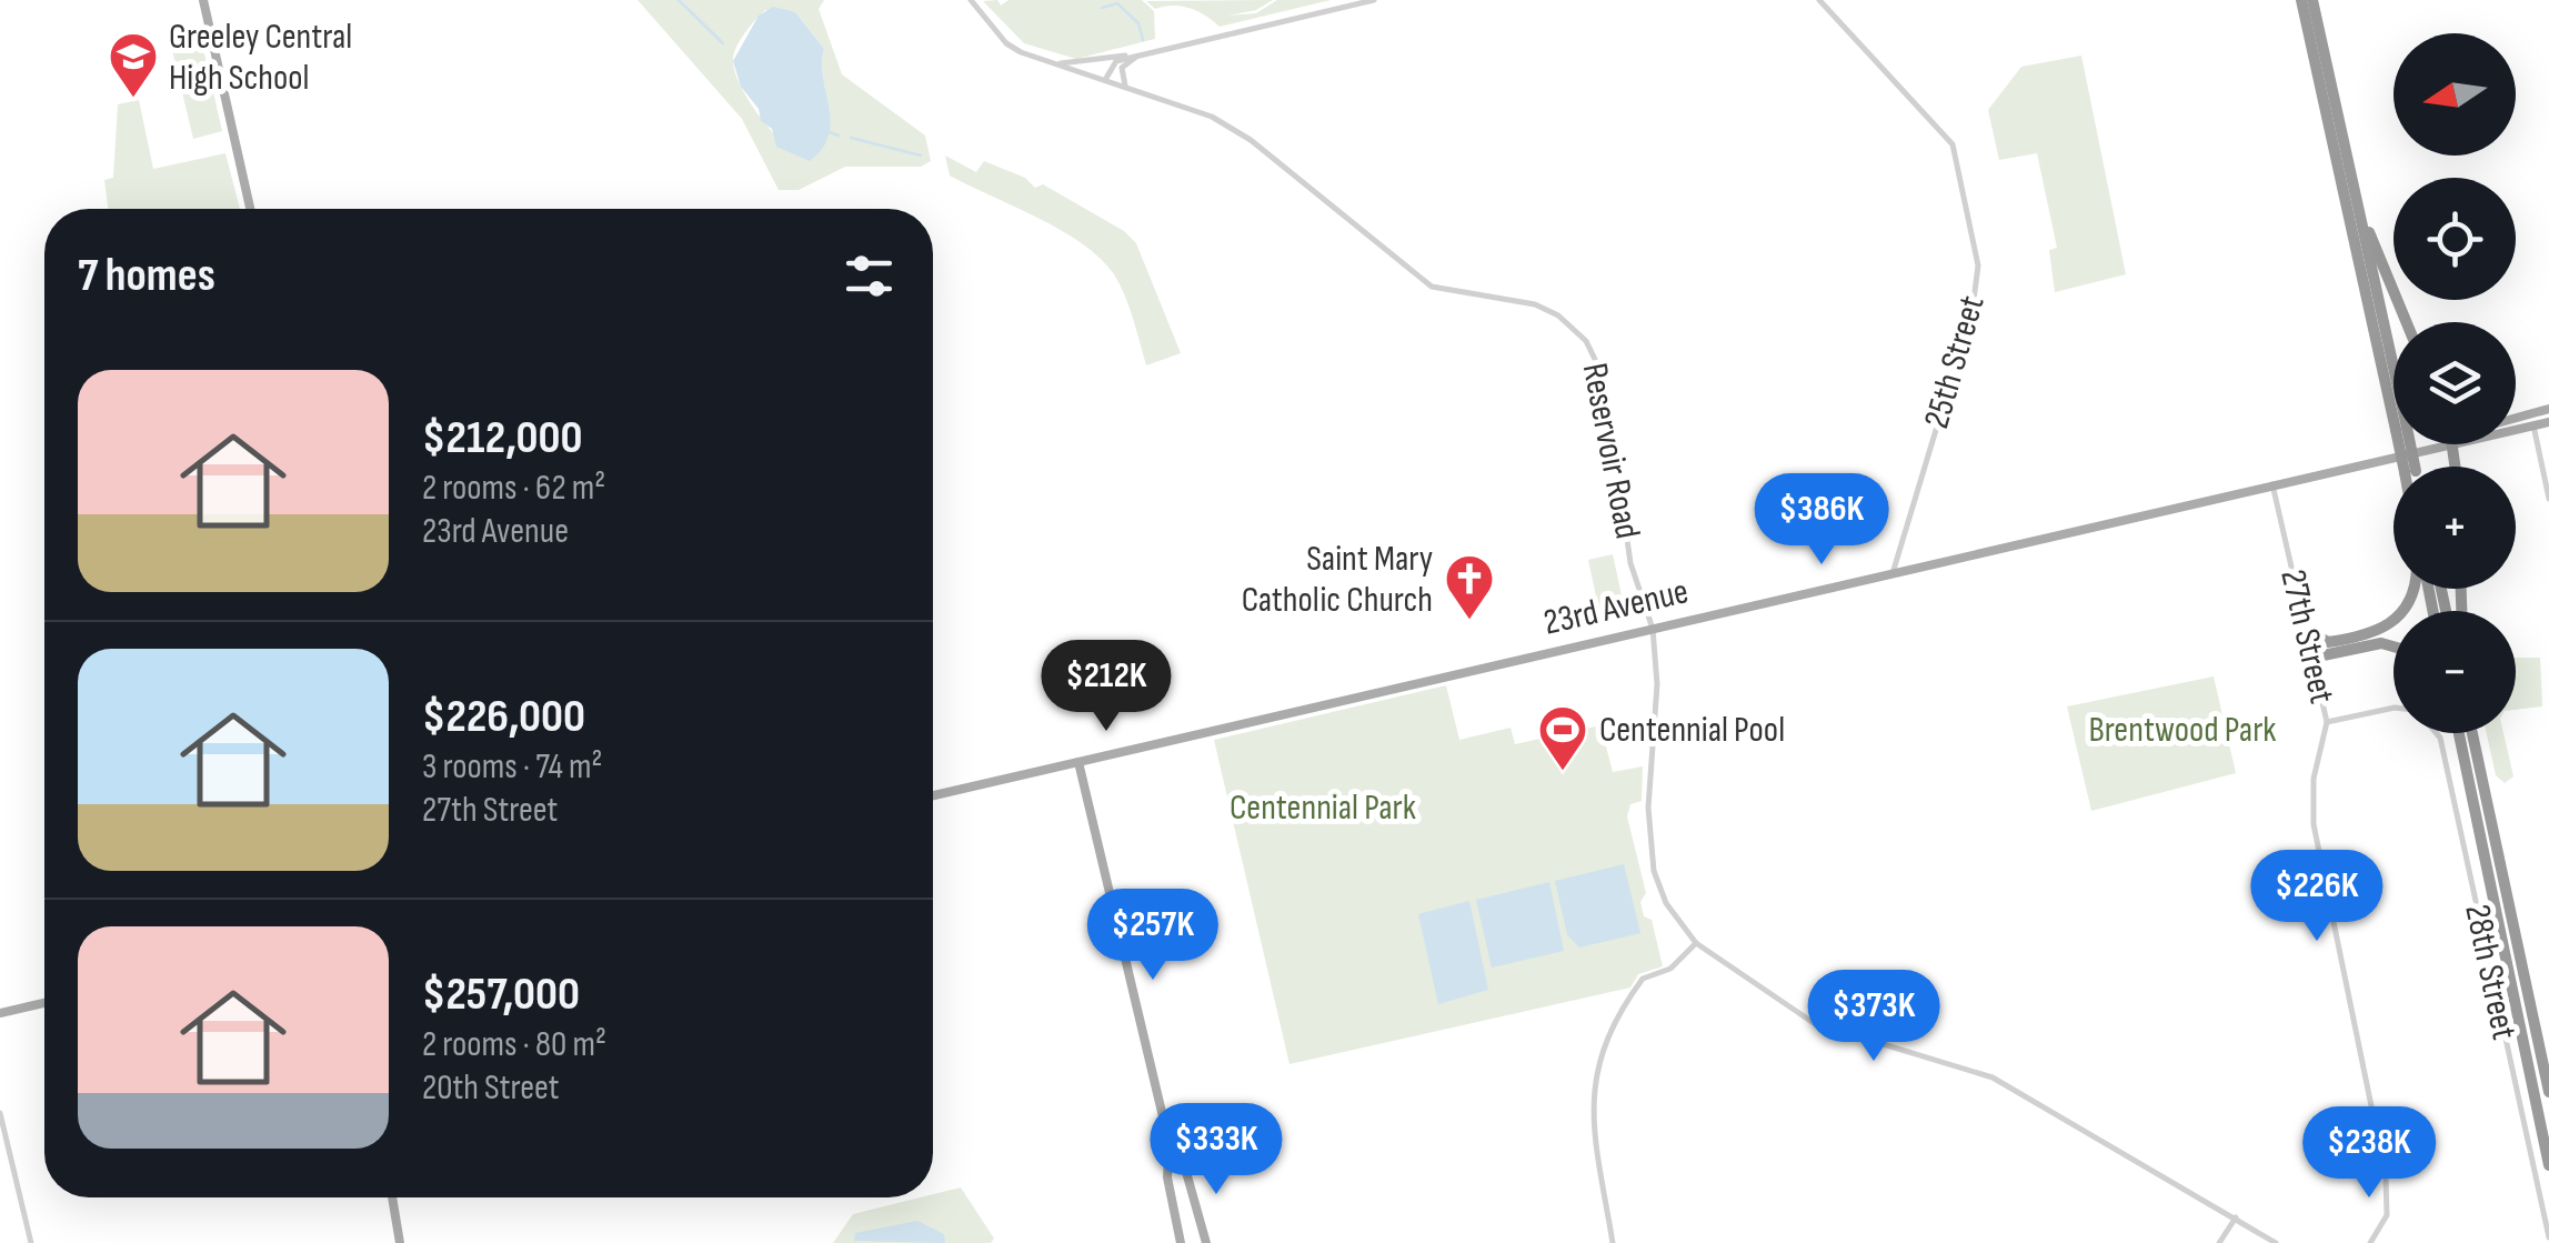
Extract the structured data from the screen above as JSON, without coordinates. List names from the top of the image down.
{
  "streets": {
    "main road": ["23rd Avenue"],
    "street": [
      "25th Street",
      "Reservoir Road",
      "27th Street",
      "28th Street"
    ]
  },
  "crossings": [
    ["25th Street", "23rd Avenue"],
    ["Reservoir Road", "23rd Avenue"],
    ["23rd Avenue", "27th Street"],
    ["27th Street", "28th Street"]
  ],
  "parks": ["Brentwood Park", "Centennial Park"],
  "places": {
    "school or university": ["Greeley Central High School"],
    "church": ["Saint Mary Catholic Church"],
    "sports": ["Centennial Pool"]
  },
  "north": "left",
  "page": {
    "map_buttons": ["+", "−"],
    "heading": "7 homes",
    "list": [
      {
        "name": "$212,000",
        "note": "2 rooms · 62 m² · 23rd Avenue"
      },
      {
        "name": "$226,000",
        "note": "3 rooms · 74 m² · 27th Street"
      },
      {
        "name": "$257,000",
        "note": "2 rooms · 80 m² · 20th Street"
      }
    ],
    "price": [
      "$386K",
      "$212K",
      "$226K",
      "$257K",
      "$373K",
      "$333K",
      "$238K"
    ]
  }
}
